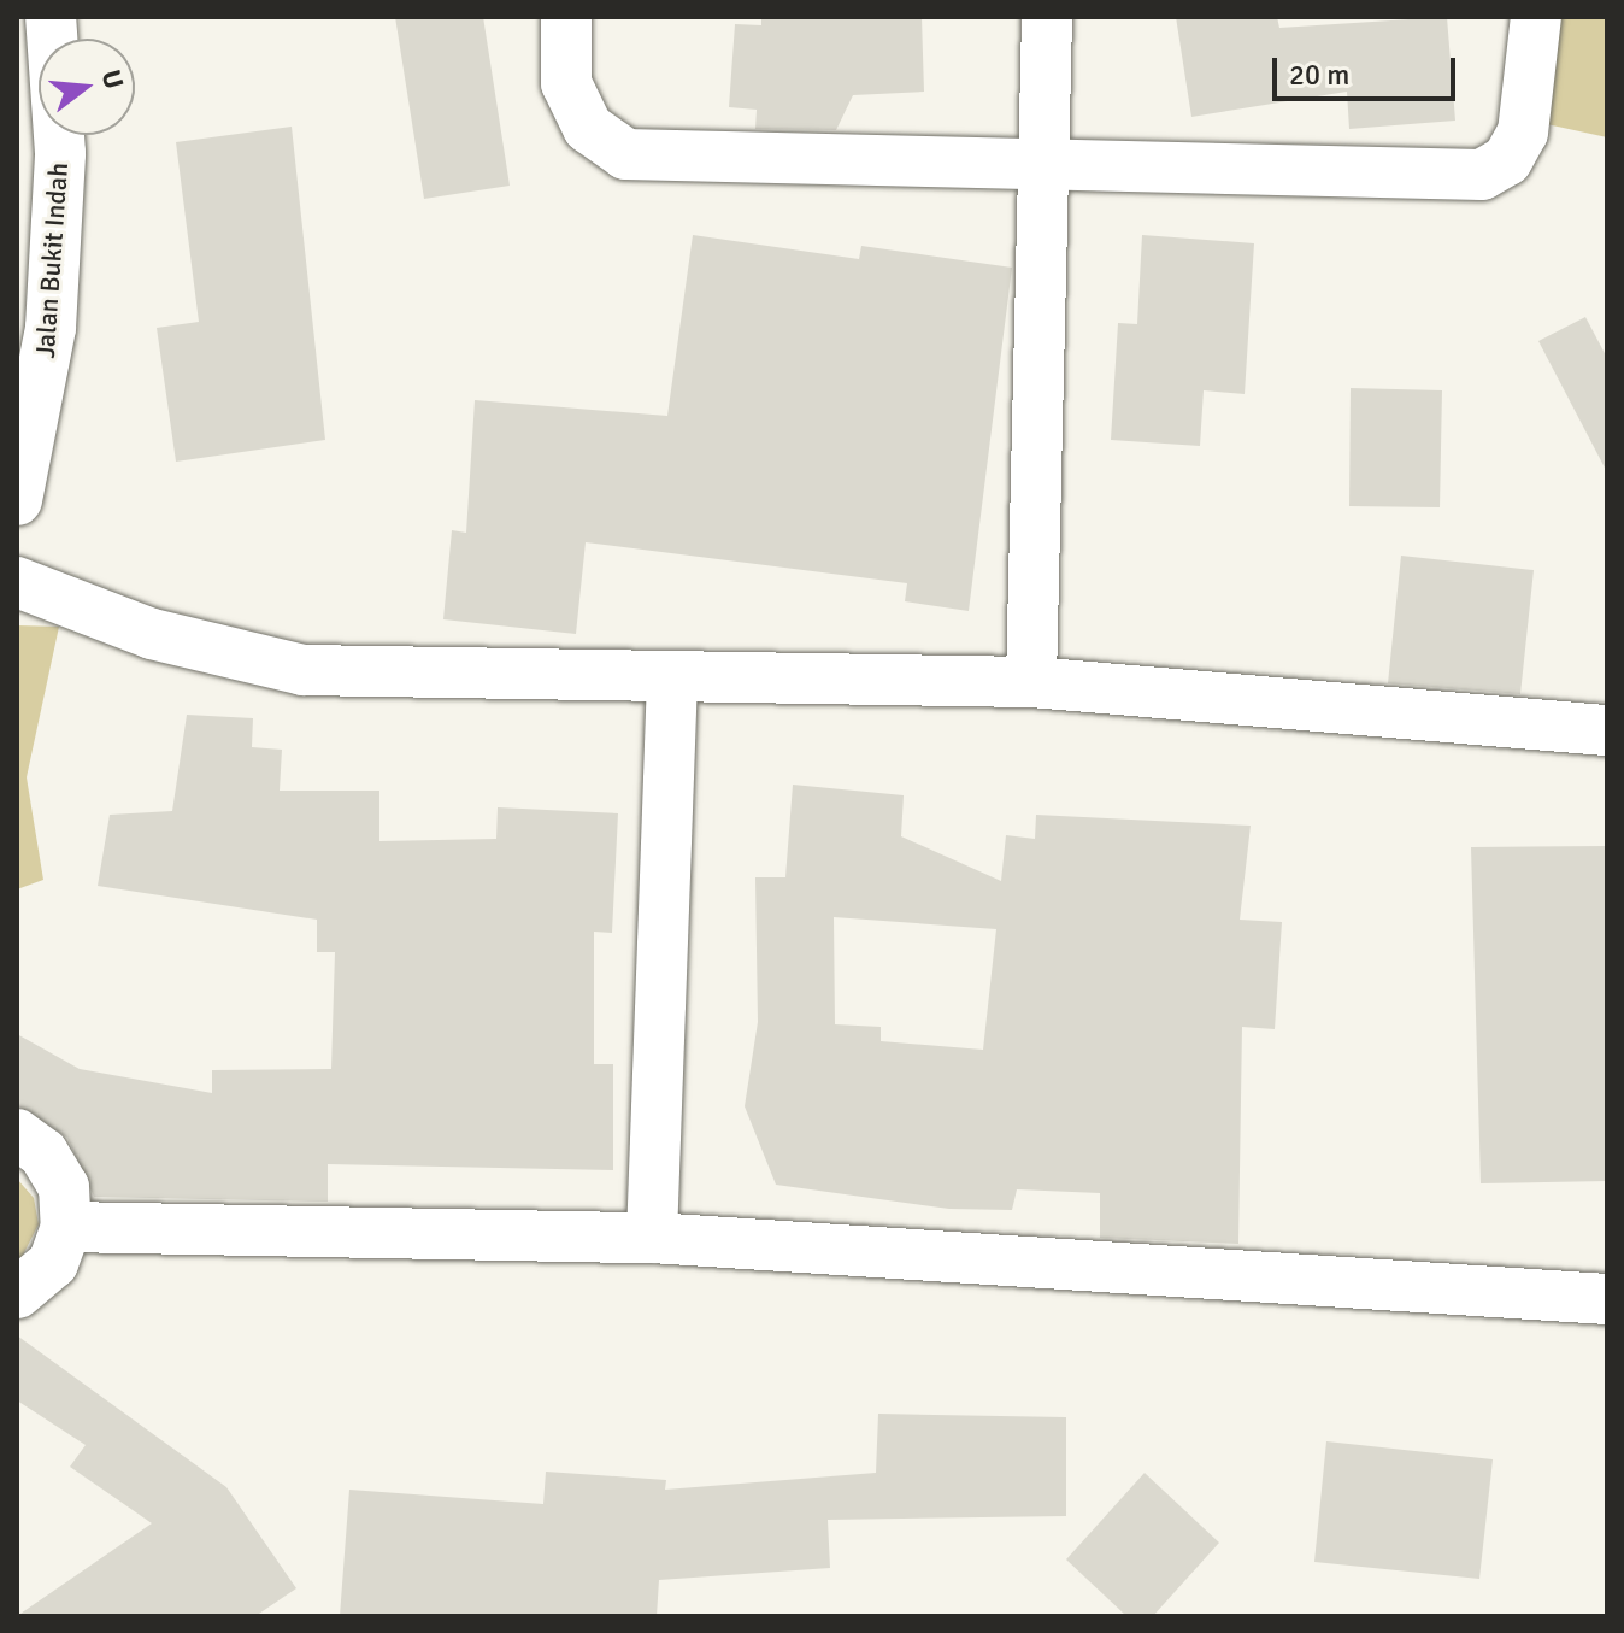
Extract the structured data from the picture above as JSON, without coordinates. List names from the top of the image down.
{
  "streets": {
    "street": ["Jalan Bukit Indah"]
  },
  "scale_bar": "20 m",
  "north": "right"
}
